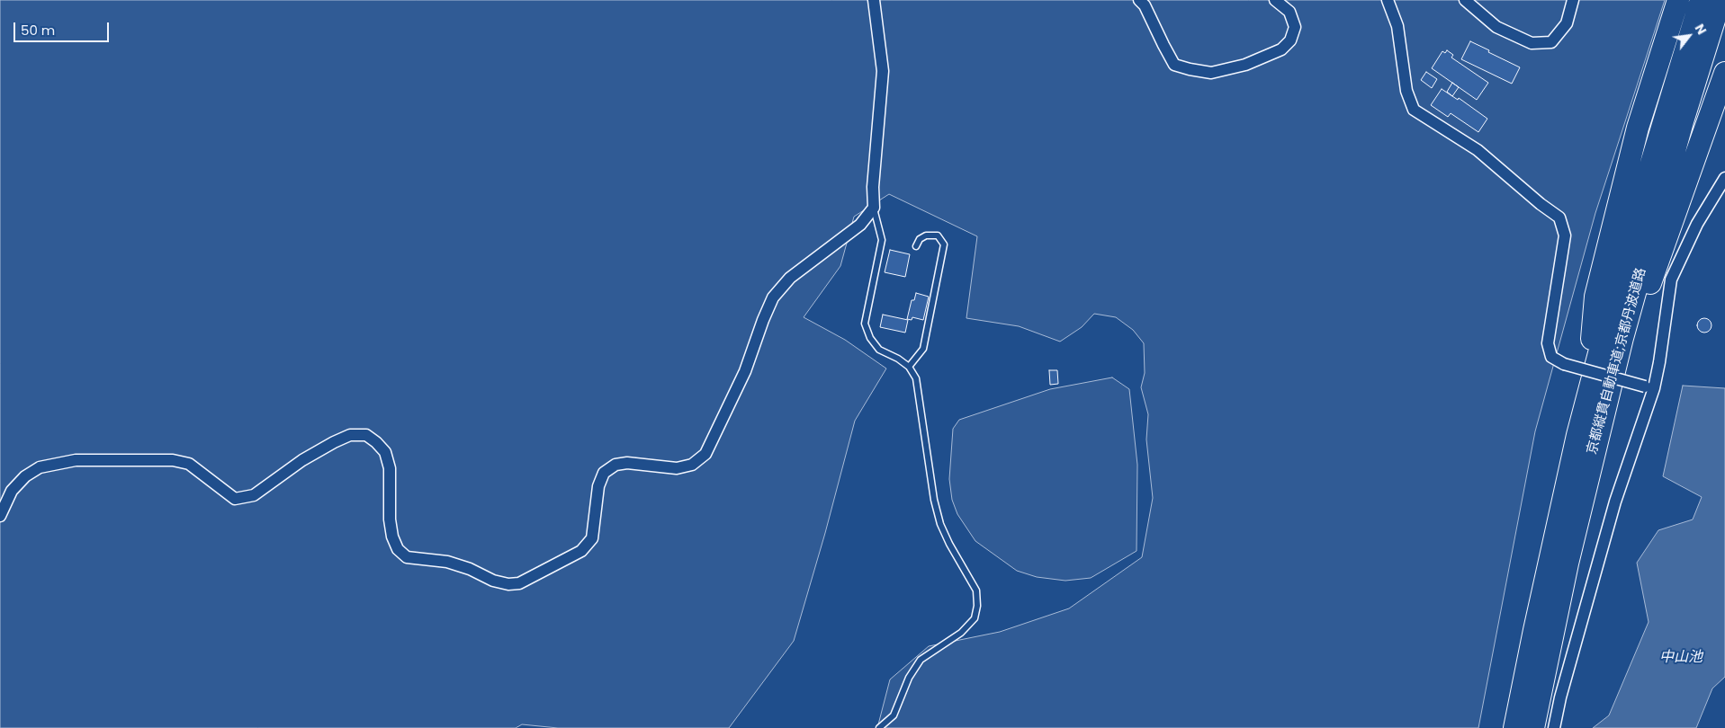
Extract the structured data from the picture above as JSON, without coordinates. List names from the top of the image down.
{
  "streets": {
    "highway": ["京都縦貫自動車道;京都丹波道路"]
  },
  "water": ["中山池"],
  "scale_bar": "50 m",
  "north": "top right"
}
